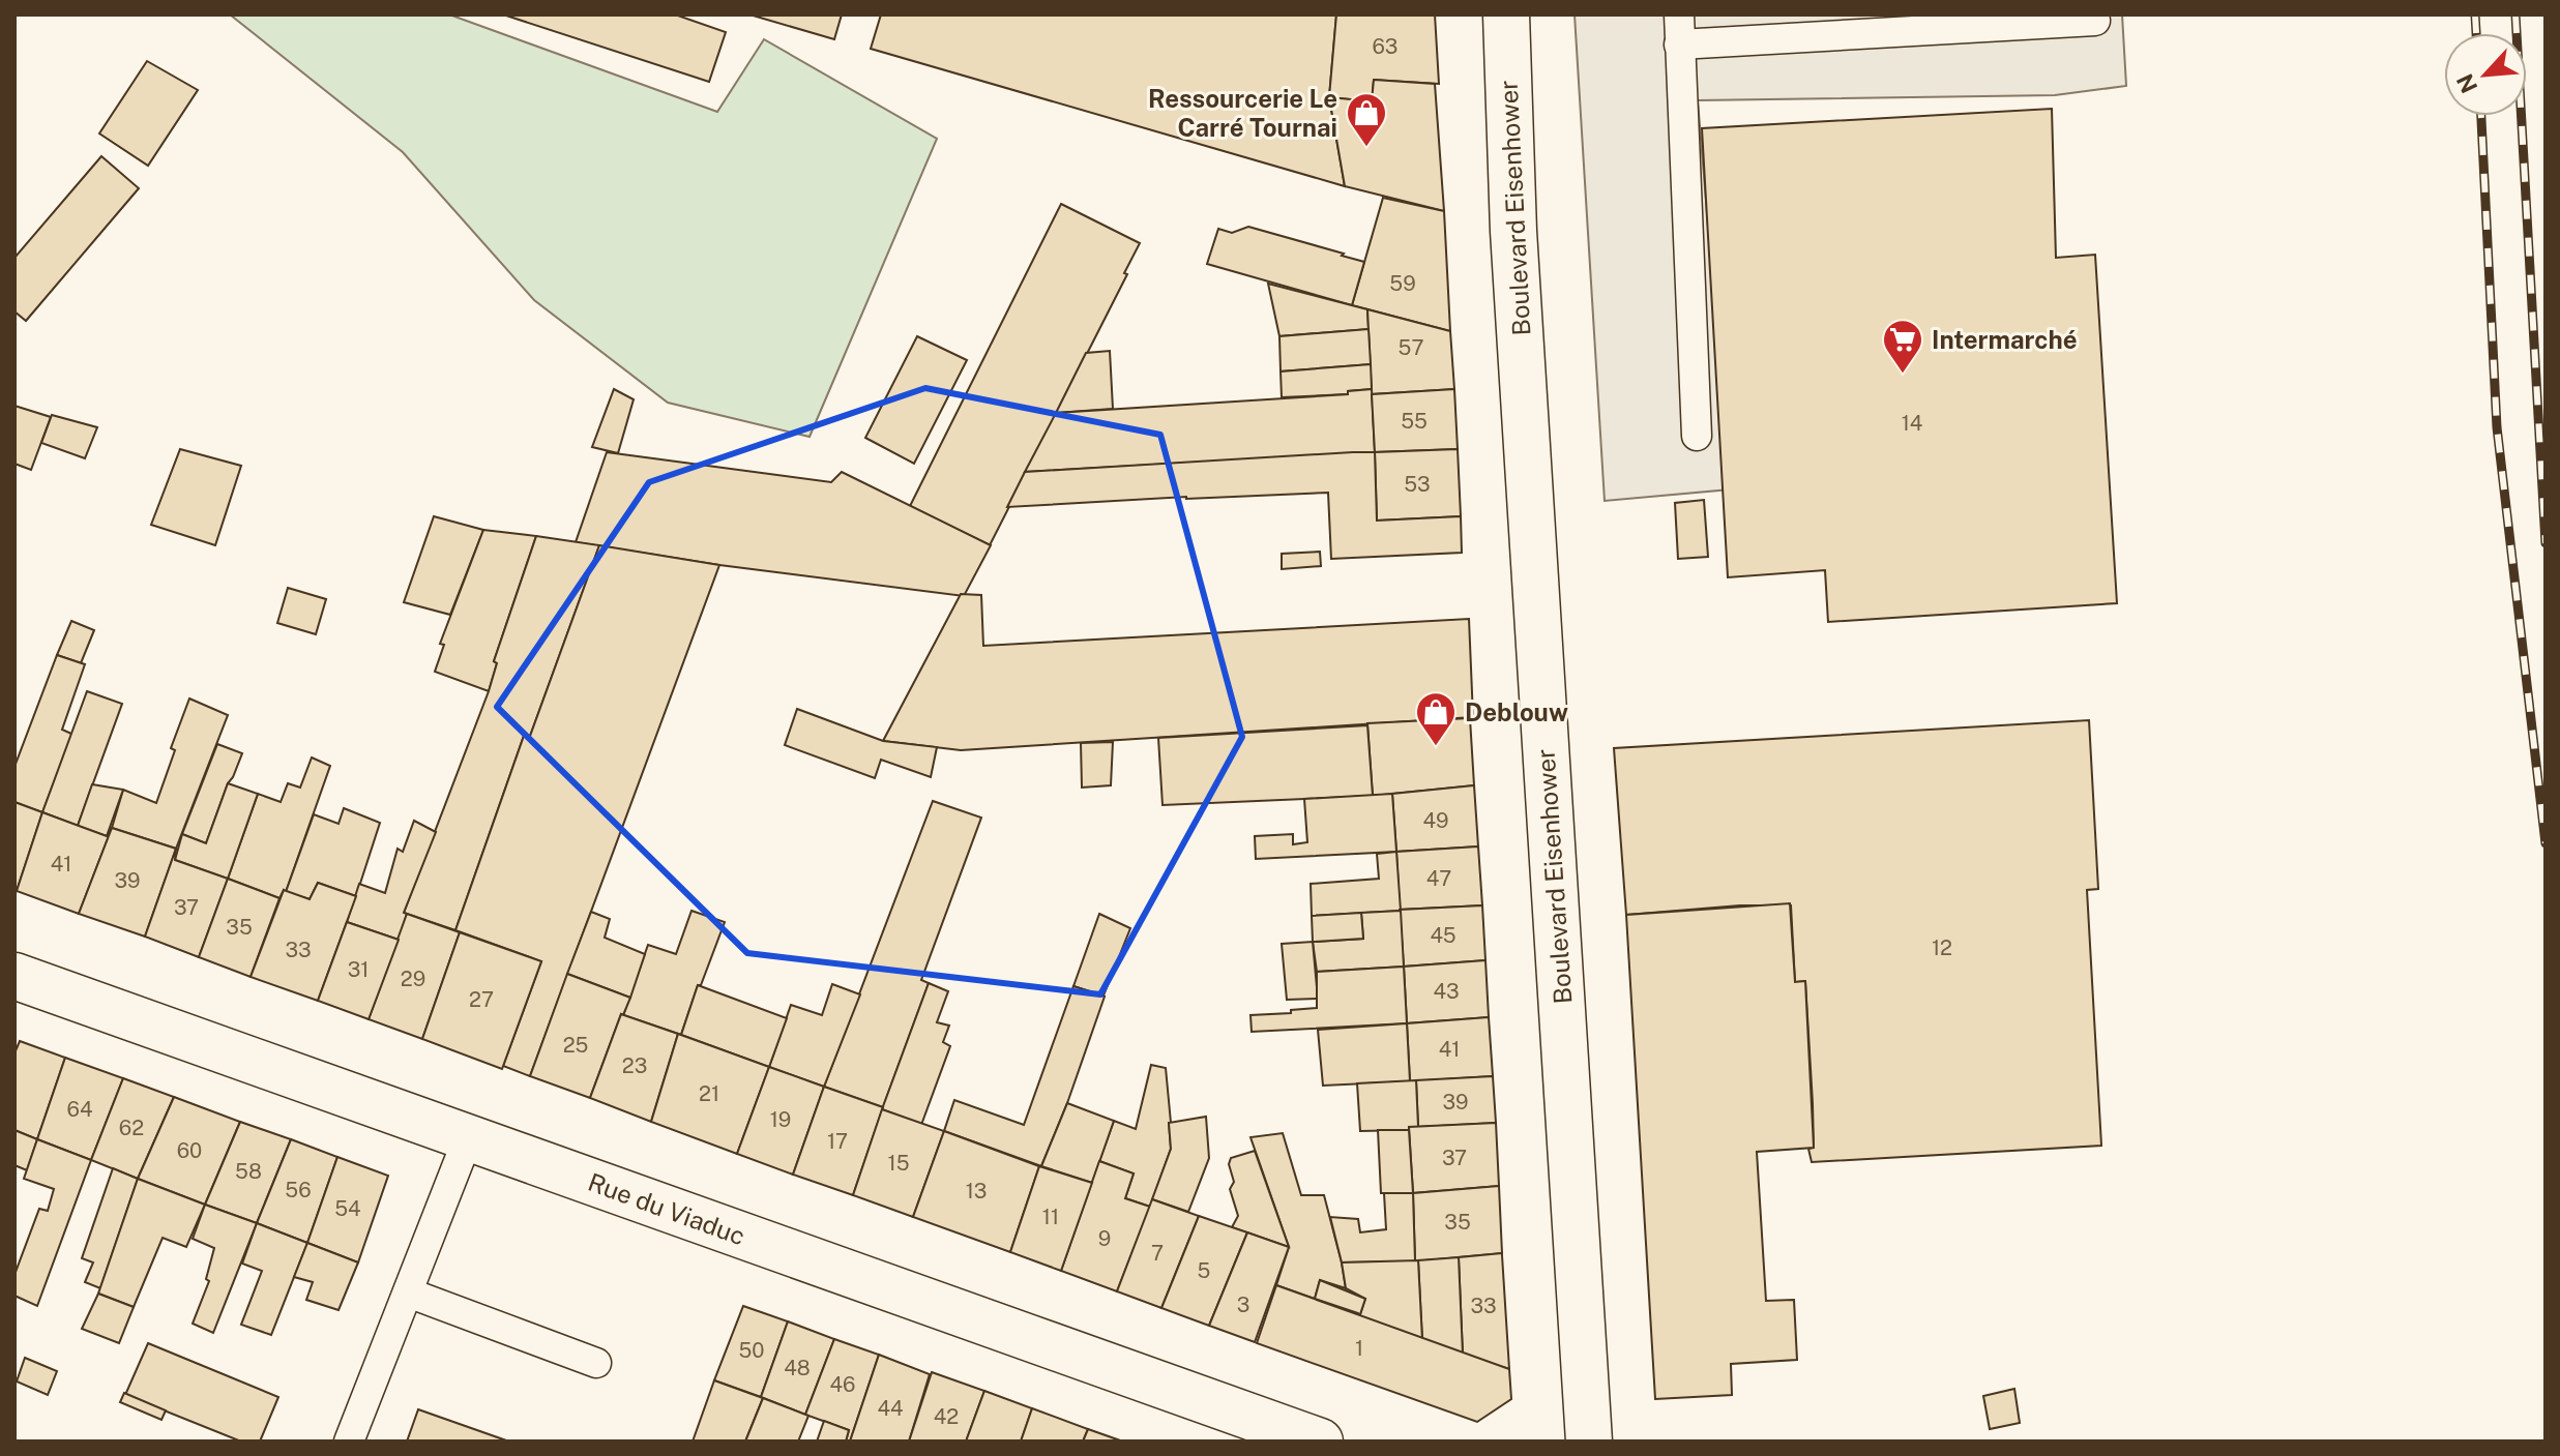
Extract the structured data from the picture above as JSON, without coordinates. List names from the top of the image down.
{
  "streets": {
    "street": ["Boulevard Eisenhower", "Rue du Viaduc"]
  },
  "places": {
    "shop": ["Ressourcerie Le Carré Tournai", "Deblouw"],
    "supermarket": ["Intermarché"]
  },
  "house_numbers": [
    "63",
    "59",
    "57",
    "55",
    "14",
    "53",
    "49",
    "41",
    "47",
    "39",
    "37",
    "35",
    "45",
    "12",
    "33",
    "31",
    "29",
    "43",
    "27",
    "25",
    "41",
    "23",
    "21",
    "39",
    "64",
    "19",
    "62",
    "17",
    "60",
    "37",
    "15",
    "58",
    "56",
    "13",
    "54",
    "11",
    "35",
    "9",
    "7",
    "5",
    "3",
    "33",
    "1",
    "50",
    "48",
    "46",
    "44",
    "42"
  ],
  "north": "bottom left"
}
